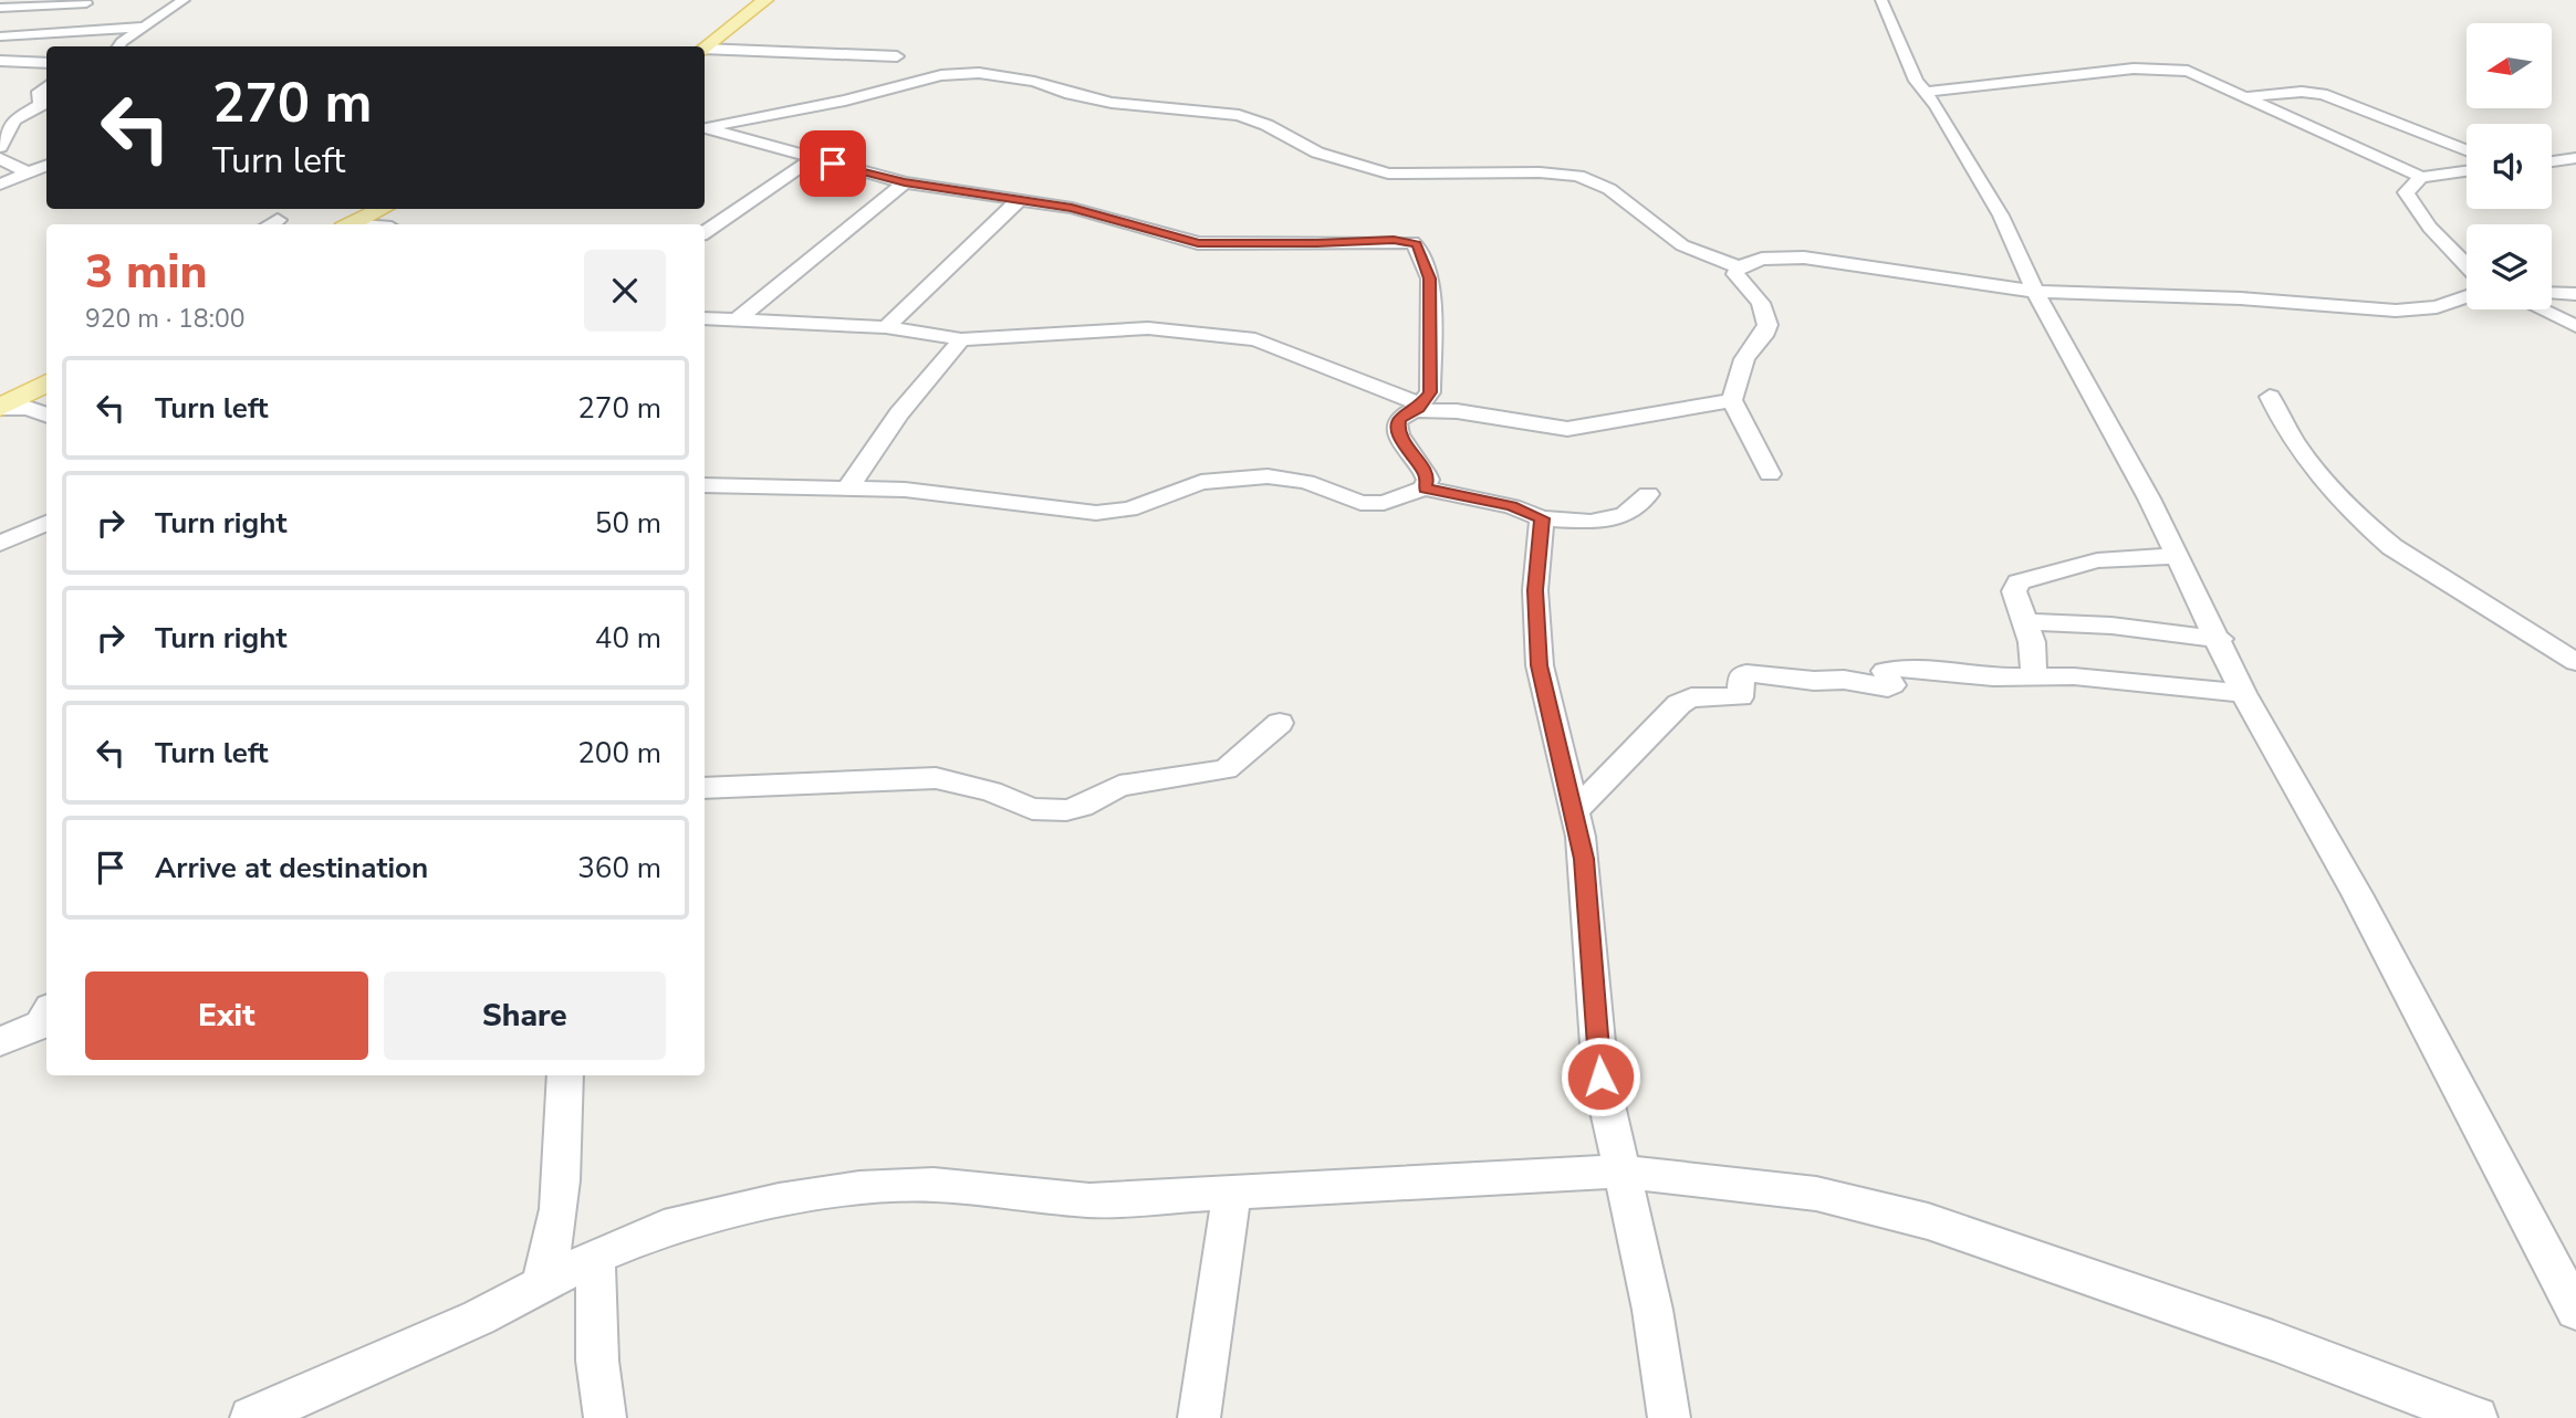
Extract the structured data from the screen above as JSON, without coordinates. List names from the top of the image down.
{
  "north": "left",
  "page": {
    "turn": ["270 m", "Turn left"],
    "heading": ["3 min", "920 m · 18:00"],
    "list": [
      {
        "name": "Turn left",
        "value": "270 m"
      },
      {
        "name": "Turn right",
        "value": "50 m"
      },
      {
        "name": "Turn right",
        "value": "40 m"
      },
      {
        "name": "Turn left",
        "value": "200 m"
      },
      {
        "name": "Arrive at destination",
        "value": "360 m"
      }
    ],
    "buttons": ["Exit", "Share"]
  }
}
